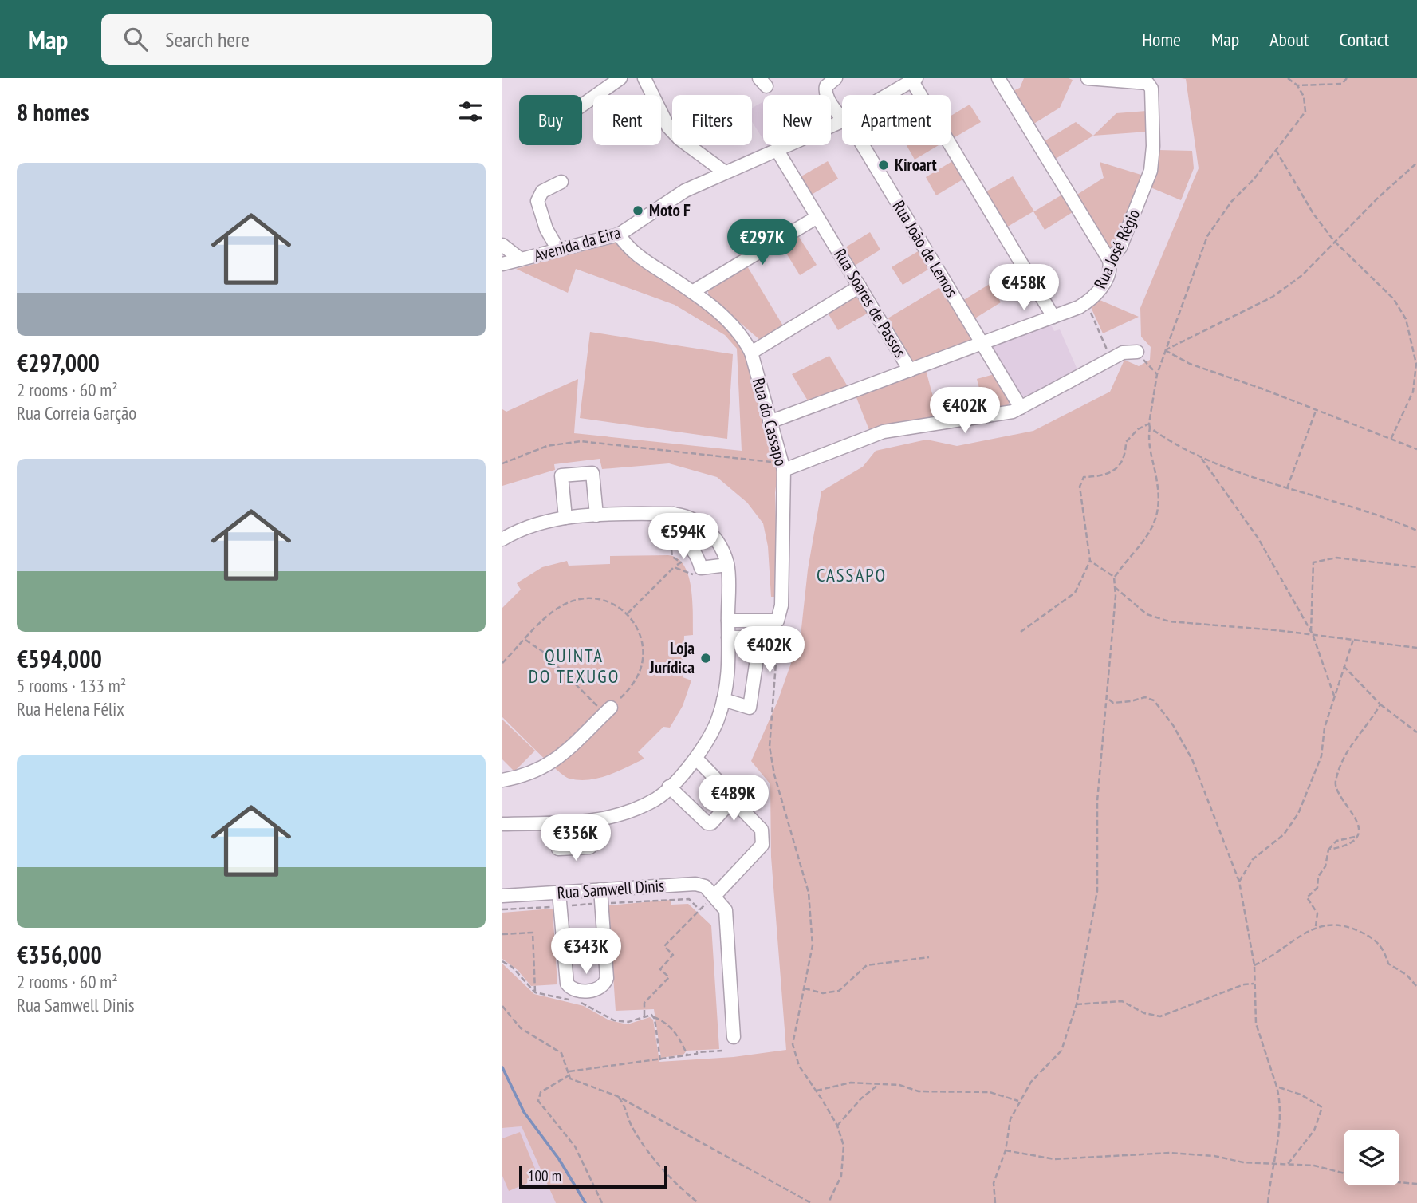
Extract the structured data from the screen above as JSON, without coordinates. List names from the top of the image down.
{
  "streets": {
    "street": [
      "Avenida da Eira",
      "Rua João de Lemos",
      "Rua José Régio",
      "Rua Soares de Passos",
      "Rua do Cassapo",
      "Rua Samwell Dinis"
    ]
  },
  "crossings": [
    ["Avenida da Eira", "Rua Soares de Passos"],
    ["Avenida da Eira", "Rua do Cassapo"],
    ["Rua João de Lemos", "Rua José Régio"],
    ["Rua José Régio", "Rua Soares de Passos"],
    ["Rua José Régio", "Rua do Cassapo"]
  ],
  "districts": ["CASSAPO", "QUINTA DO TEXUGO"],
  "places": ["Kiroart", "Moto F", "Loja Jurídica"],
  "scale_bar": "100 m",
  "page": {
    "header": "Map",
    "search": "Search here",
    "nav": [
      "Home",
      "Map",
      "About",
      "Contact"
    ],
    "heading": "8 homes",
    "chip": [
      "Buy",
      "Rent",
      "Filters",
      "New",
      "Apartment"
    ],
    "list": [
      {
        "name": "€297,000",
        "note": "2 rooms · 60 m² · Rua Correia Garção"
      },
      {
        "name": "€594,000",
        "note": "5 rooms · 133 m² · Rua Helena Félix"
      },
      {
        "name": "€356,000",
        "note": "2 rooms · 60 m² · Rua Samwell Dinis"
      }
    ],
    "price": [
      "€297K",
      "€458K",
      "€402K",
      "€594K",
      "€402K",
      "€489K",
      "€356K",
      "€343K"
    ],
    "scale": "100 m"
  }
}
